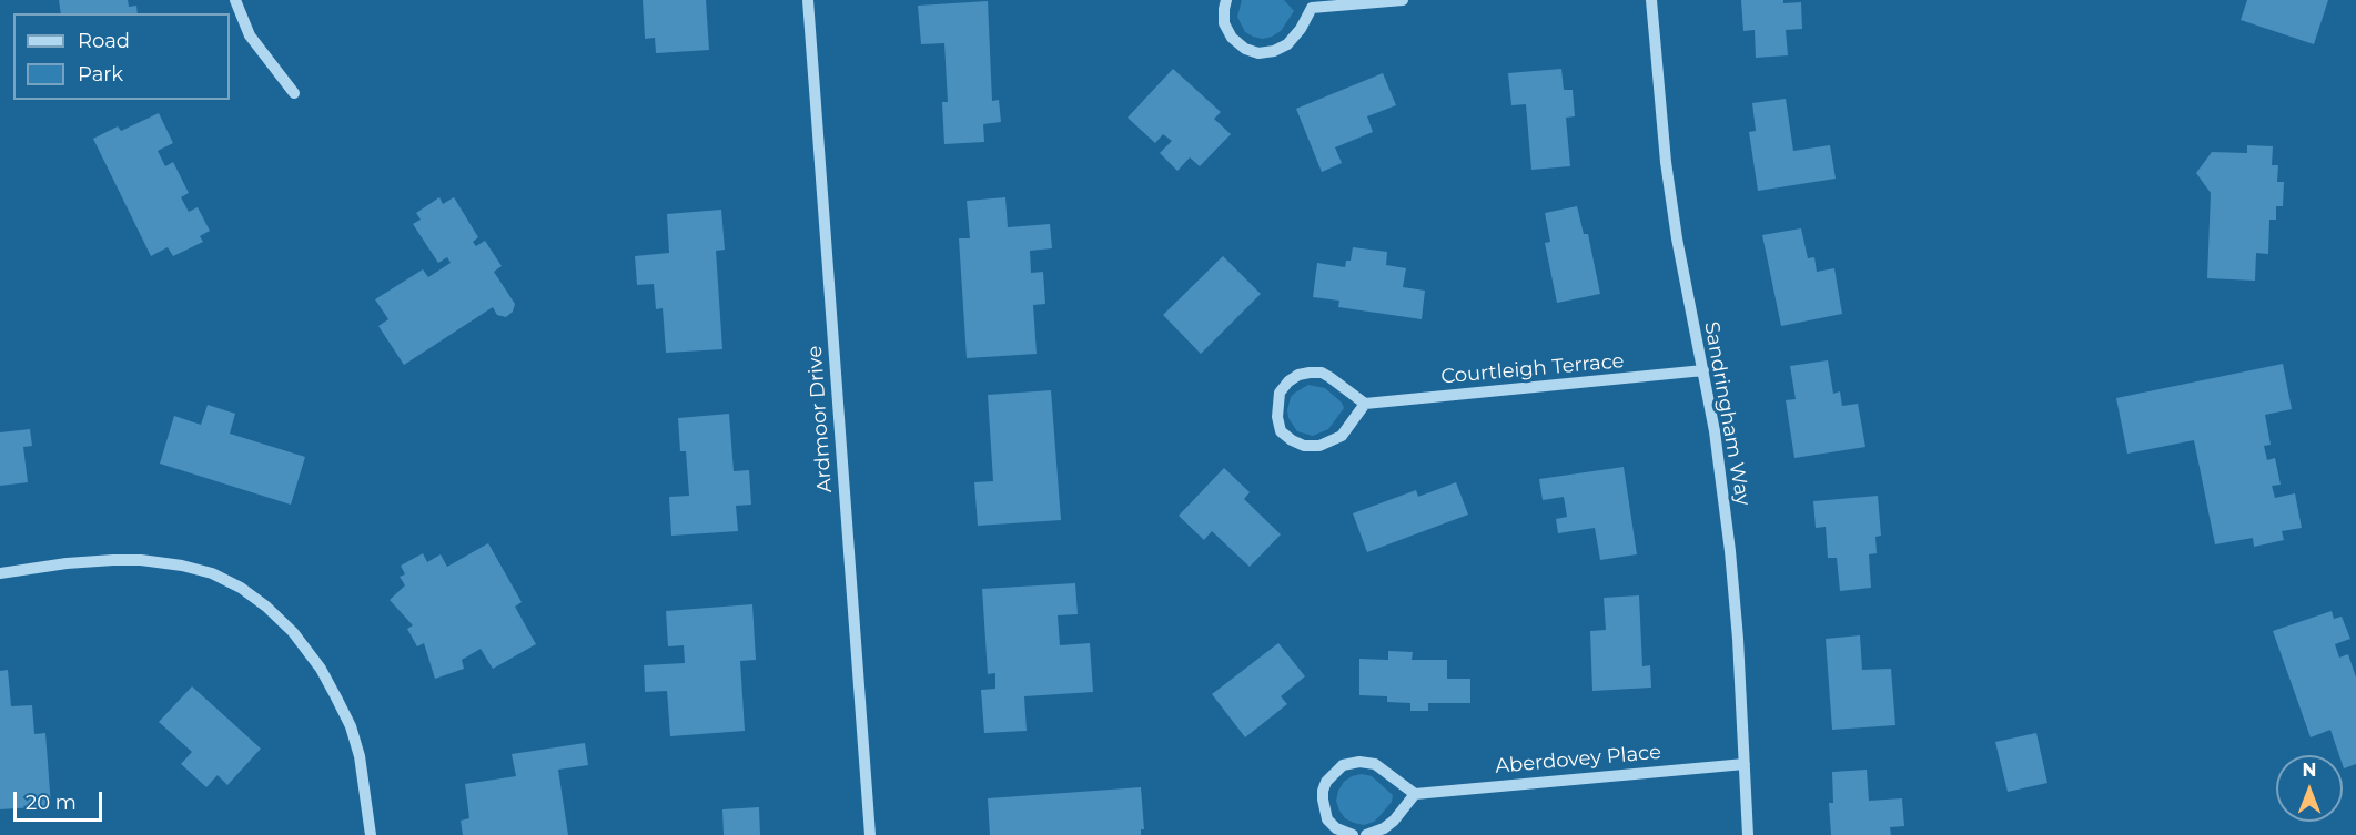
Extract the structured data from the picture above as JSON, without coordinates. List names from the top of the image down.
{
  "streets": {
    "street": [
      "Courtleigh Terrace",
      "Sandringham Way",
      "Ardmoor Drive",
      "Aberdovey Place"
    ]
  },
  "crossings": [
    ["Courtleigh Terrace", "Sandringham Way"],
    ["Sandringham Way", "Aberdovey Place"]
  ],
  "legend": ["Road", "Park"],
  "scale_bar": "20 m",
  "north": "top"
}
